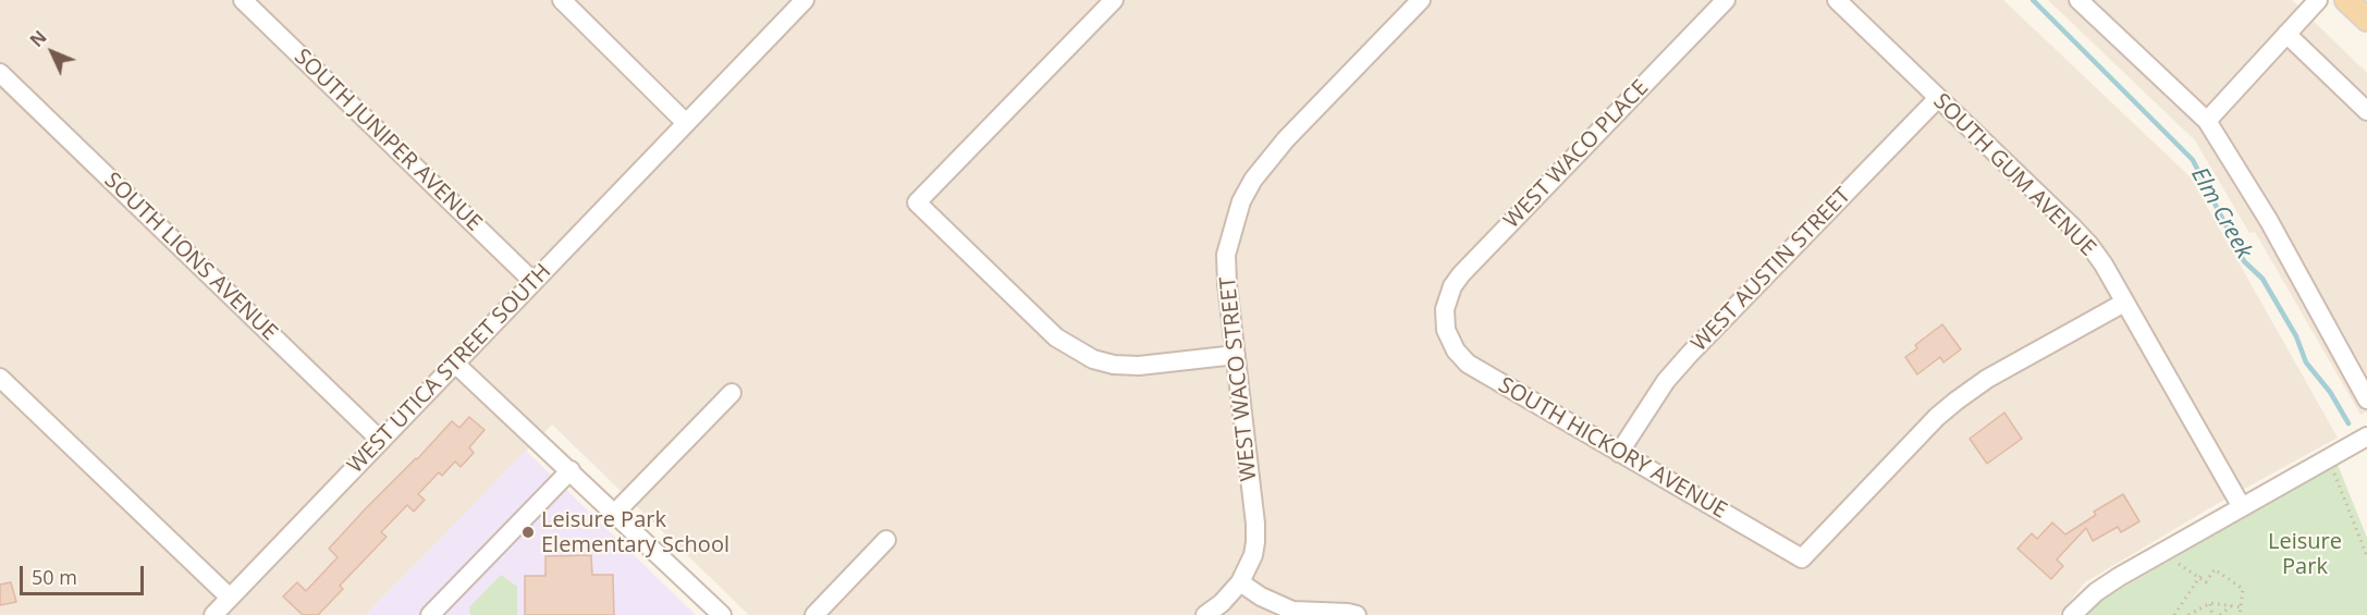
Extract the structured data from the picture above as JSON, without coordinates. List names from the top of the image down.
{
  "streets": {
    "street": [
      "SOUTH JUNIPER AVENUE",
      "WEST WACO PLACE",
      "SOUTH GUM AVENUE",
      "SOUTH LIONS AVENUE",
      "WEST AUSTIN STREET",
      "WEST UTICA STREET SOUTH",
      "WEST WACO STREET",
      "SOUTH HICKORY AVENUE"
    ]
  },
  "crossings": [
    ["SOUTH JUNIPER AVENUE", "WEST UTICA STREET SOUTH"],
    ["WEST WACO PLACE", "SOUTH HICKORY AVENUE"],
    ["SOUTH GUM AVENUE", "WEST AUSTIN STREET"],
    ["SOUTH GUM AVENUE", "SOUTH HICKORY AVENUE"],
    ["SOUTH LIONS AVENUE", "WEST UTICA STREET SOUTH"],
    ["WEST AUSTIN STREET", "SOUTH HICKORY AVENUE"]
  ],
  "water": ["Elm Creek"],
  "parks": ["Leisure Park"],
  "places": ["Leisure Park Elementary School"],
  "scale_bar": "50 m",
  "north": "top left"
}
